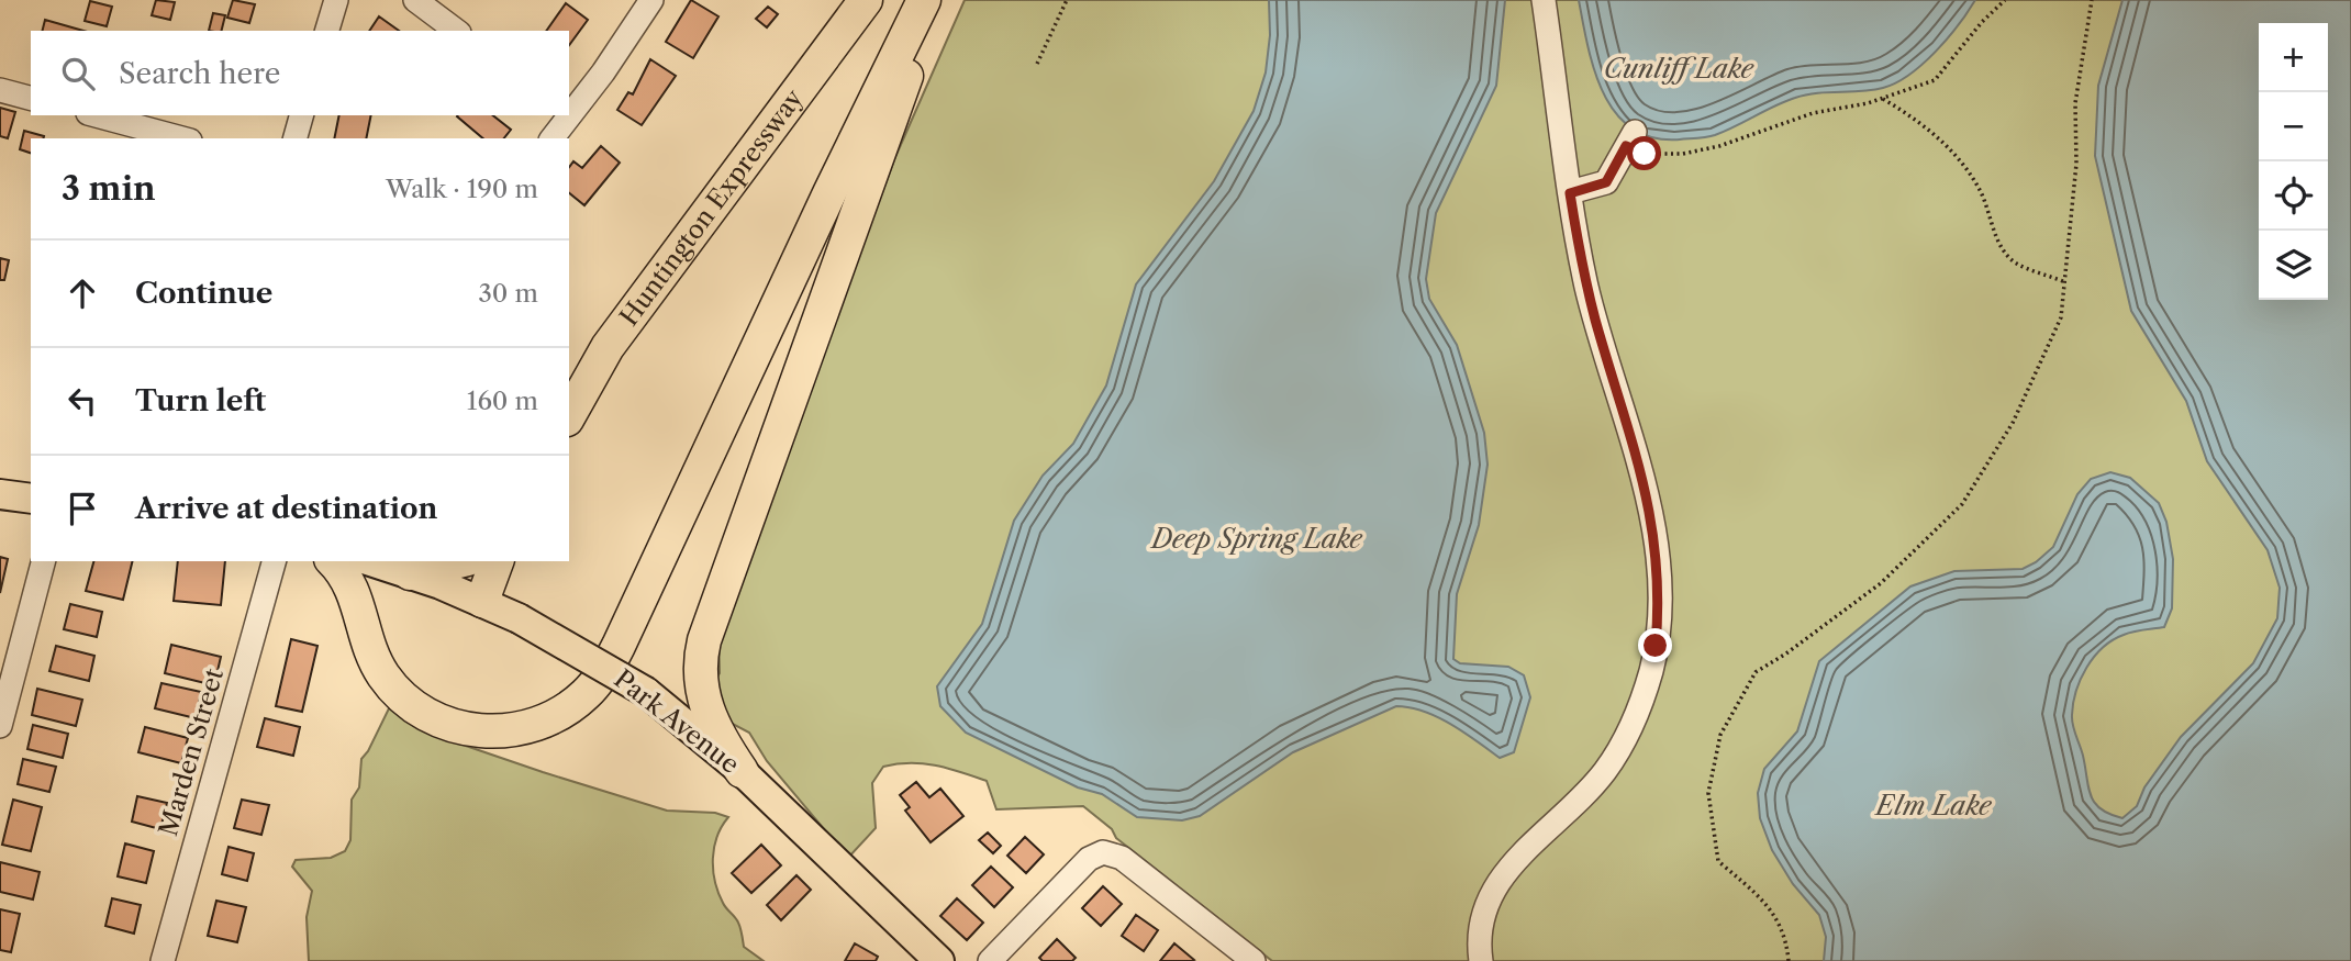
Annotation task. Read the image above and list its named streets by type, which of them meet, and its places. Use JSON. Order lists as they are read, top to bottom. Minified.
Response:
{"streets":{"highway":["Huntington Expressway"],"main road":["Park Avenue"],"street":["Marden Street"]},"water":["Cunliff Lake","Deep Spring Lake","Elm Lake"],"page":{"map_buttons":["+","−"],"search":"Search here","heading":["3 min","Walk · 190 m"],"list":[["Continue","30 m"],["Turn left","160 m"],"Arrive at destination"]}}
